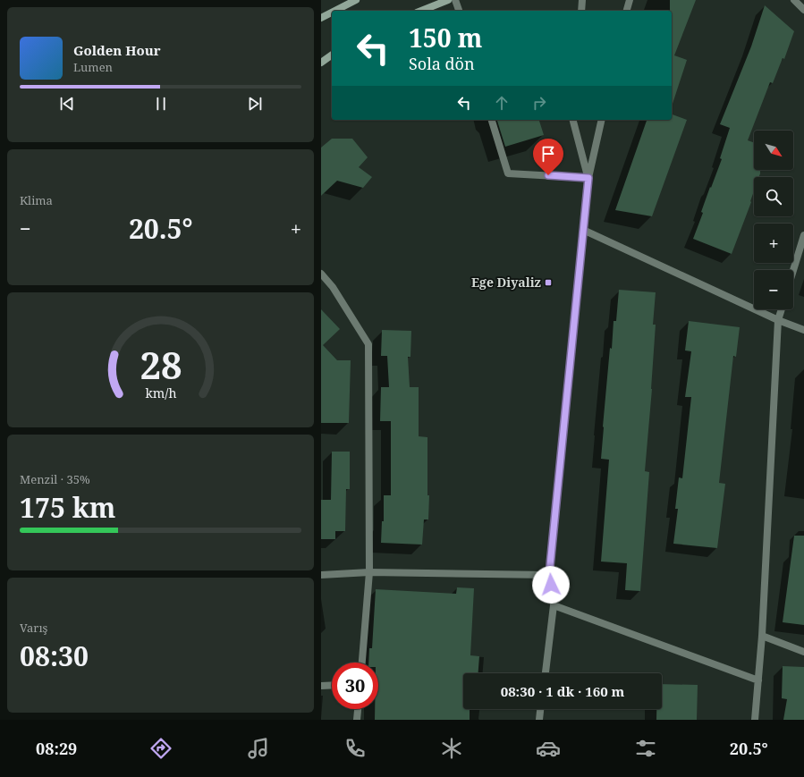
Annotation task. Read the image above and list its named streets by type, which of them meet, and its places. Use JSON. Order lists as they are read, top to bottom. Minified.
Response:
{"places":{"transit":["Ege Diyaliz"]},"north":"bottom right","page":{"turn":["150 m","Sola dön"],"song":["Golden Hour","Lumen"],"map_buttons":["+","−"],"tile":["Klima",["Menzil · 35%","175 km"],["Varış","08:30"]],"heat":["−","20.5°","+"],"limit":"30","trip":"08:30 · 1 dk · 160 m","tabs":["08:29","20.5°"],"gauge":["28","km/h"]}}
